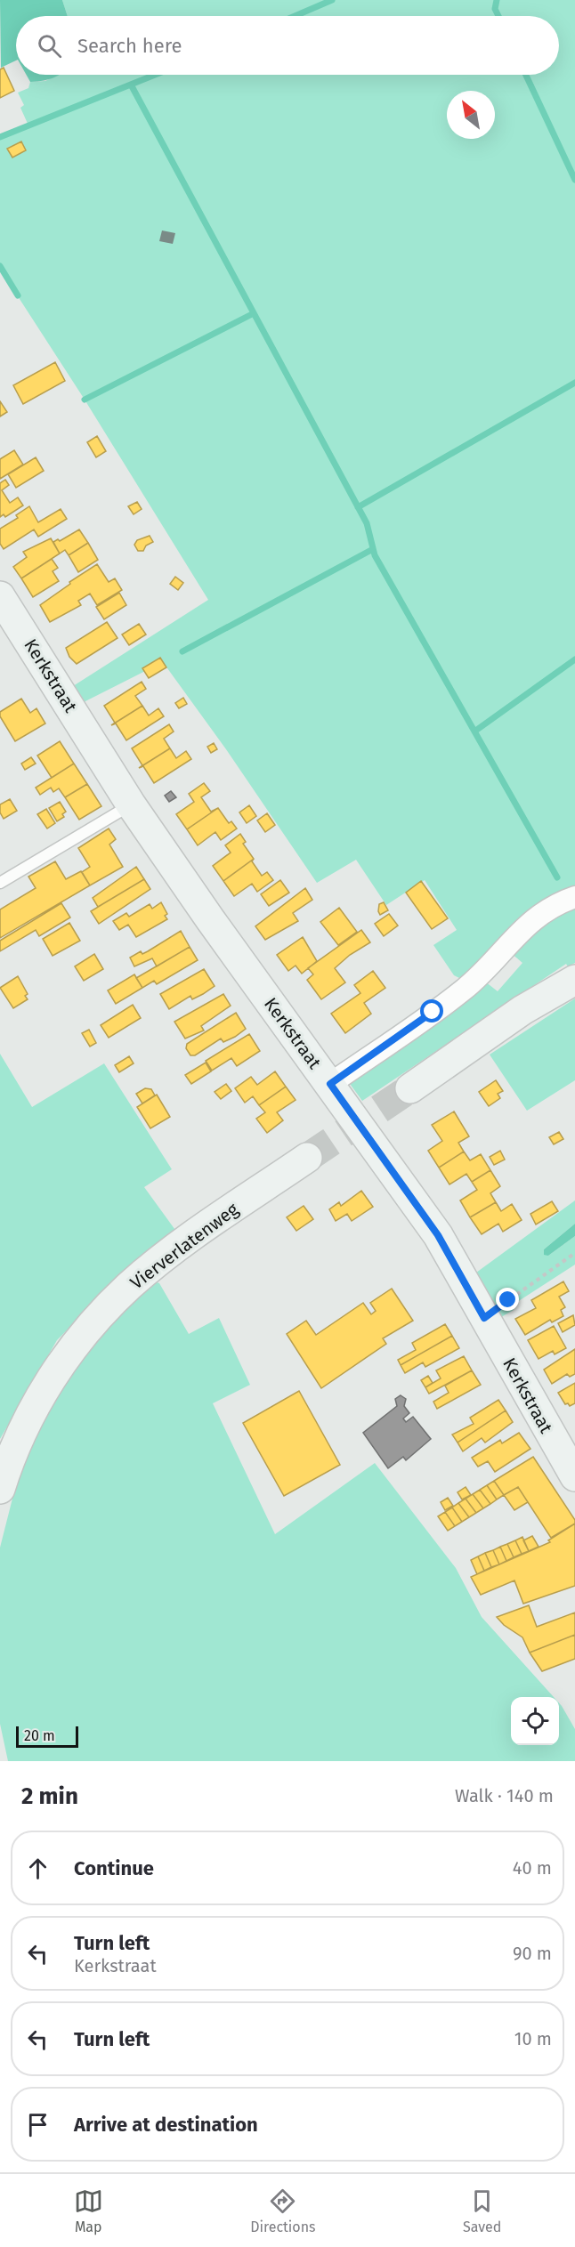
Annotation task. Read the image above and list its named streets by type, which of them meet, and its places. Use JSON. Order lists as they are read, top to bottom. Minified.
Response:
{"streets":{"street":["Kerkstraat","Vierverlatenweg"]},"scale_bar":"20 m","north":"top left","page":{"search":"Search here","scale":"20 m","heading":["2 min","Walk · 140 m"],"list":[["Continue","40 m"],["Turn left","Kerkstraat","90 m"],["Turn left","10 m"],"Arrive at destination"],"nav":["Map","Directions","Saved"]}}
